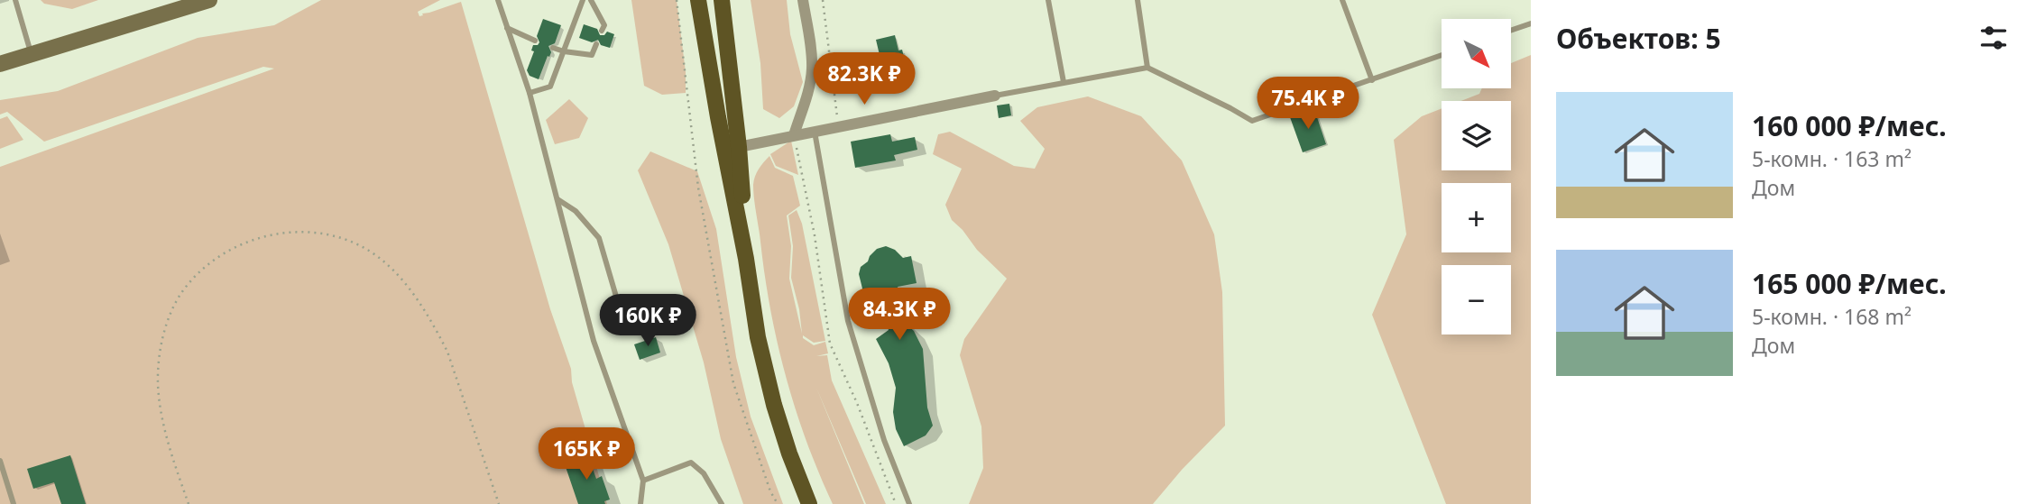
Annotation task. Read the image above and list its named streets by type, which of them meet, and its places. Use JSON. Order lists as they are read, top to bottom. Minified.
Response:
{"north":"bottom right","page":{"heading":"Объектов: 5","map_buttons":["+","−"],"price":["82.3K ₽","75.4K ₽","84.3K ₽","160K ₽","165K ₽"],"list":[{"name":"160 000 ₽/мес.","note":"5-комн. · 163 m² · Дом"},{"name":"165 000 ₽/мес.","note":"5-комн. · 168 m² · Дом"}]}}
